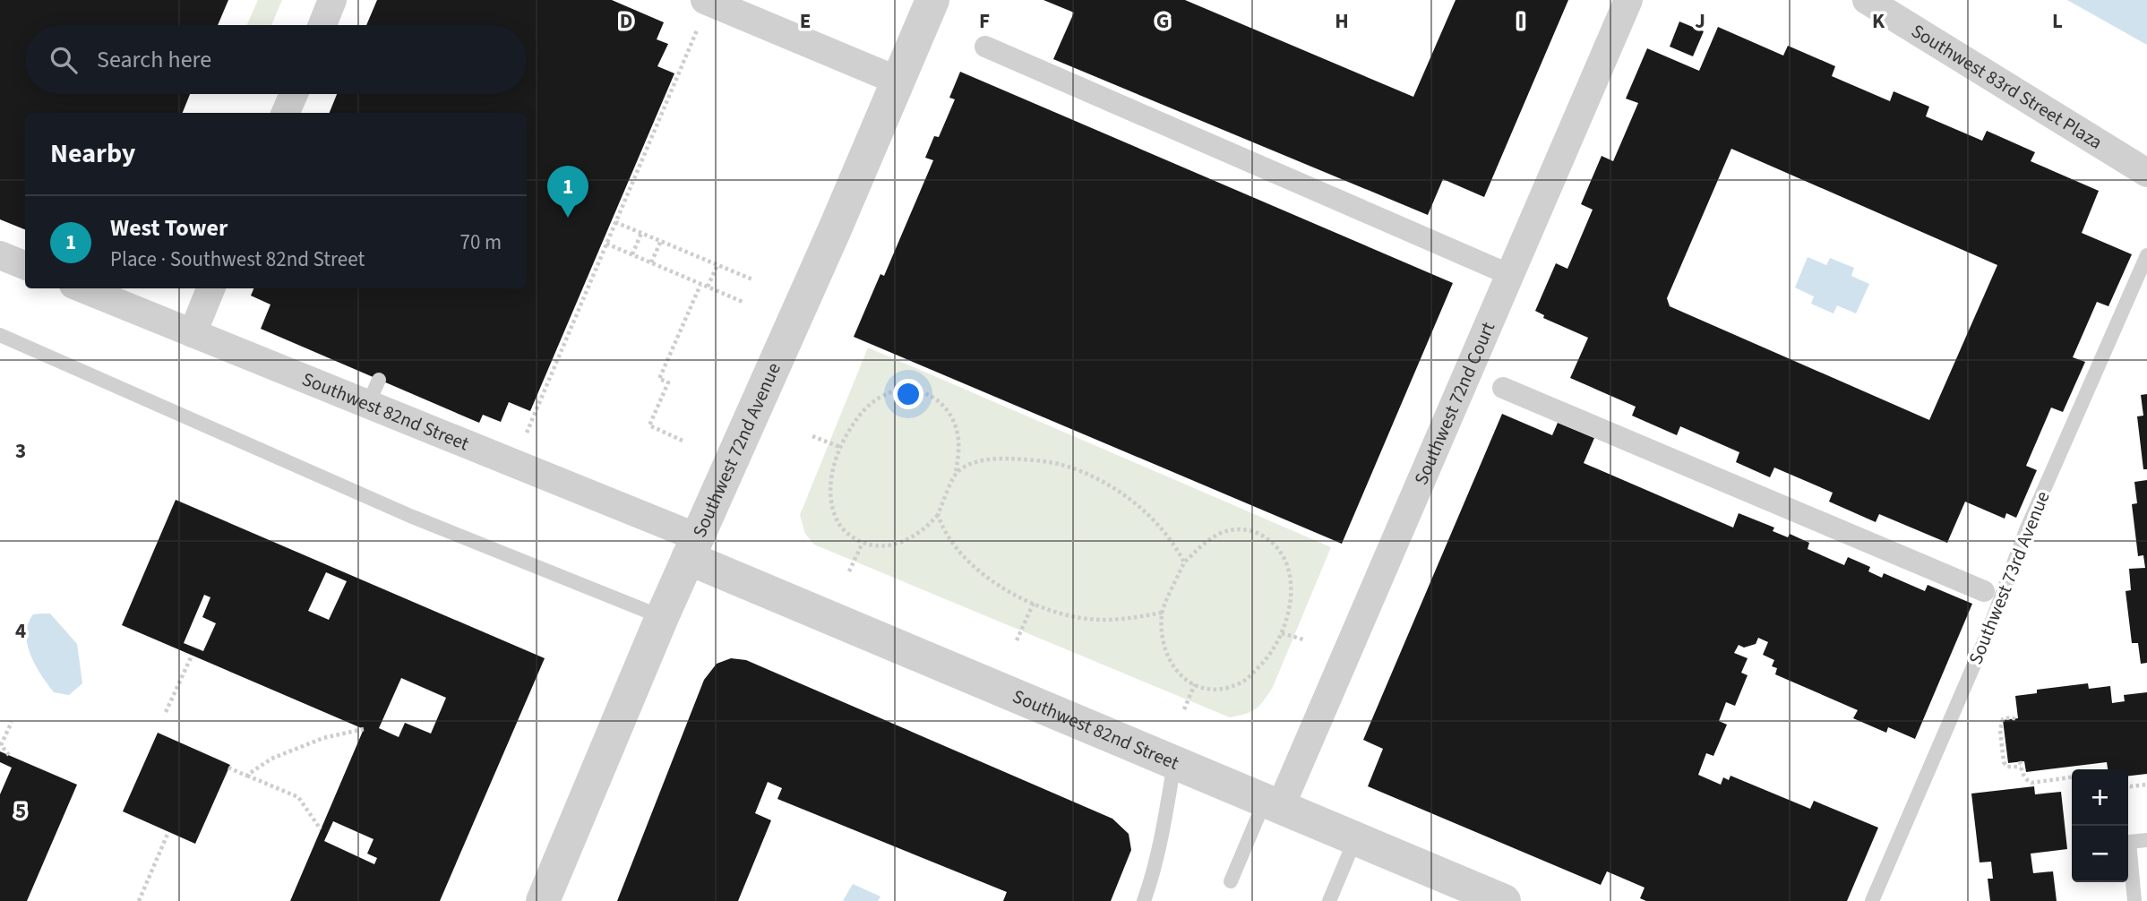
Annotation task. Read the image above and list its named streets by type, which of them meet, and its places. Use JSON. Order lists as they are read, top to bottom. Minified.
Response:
{"streets":{"street":["Southwest 83rd Street Plaza","Southwest 72nd Court","Southwest 82nd Street","Southwest 72nd Avenue"],"lane":["Southwest 73rd Avenue"]},"crossings":[["Southwest 72nd Court","Southwest 82nd Street"],["Southwest 82nd Street","Southwest 72nd Avenue"]],"page":{"search":"Search here","heading":"Nearby","pins":"1","list":[{"mark":"1","name":"West Tower","note":"Place · Southwest 82nd Street","value":"70 m"}],"map_buttons":["+","−"]},"grid":{"columns":["D","E","F","G","H","I","J","K","L"],"rows":["3","4","5"]}}
